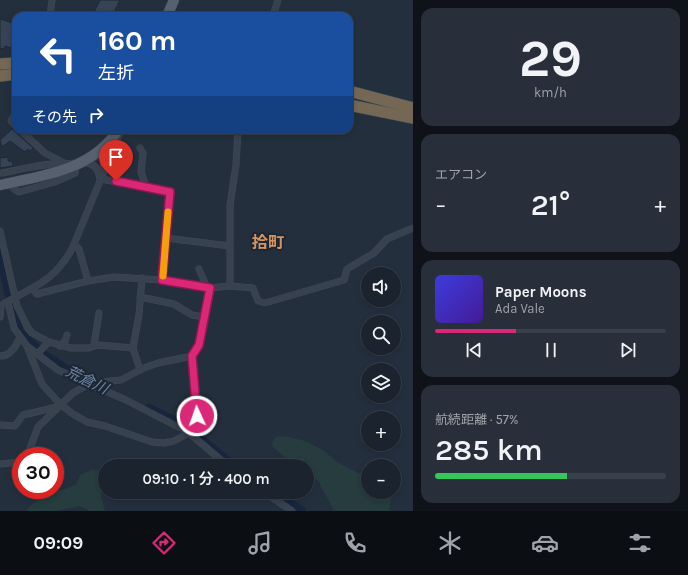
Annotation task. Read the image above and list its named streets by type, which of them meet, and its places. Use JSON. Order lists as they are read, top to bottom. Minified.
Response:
{"districts":["拾町"],"water":["荒倉川"],"page":{"tile":[["29","km/h"],"エアコン",["航続距離 · 57%","285 km"]],"turn":["160 m","左折"],"then":"その先","heat":["−","21°","+"],"map_buttons":["+","−"],"song":["Paper Moons","Ada Vale"],"limit":"30","trip":"09:10 · 1 分 · 400 m","tabs":"09:09"}}
